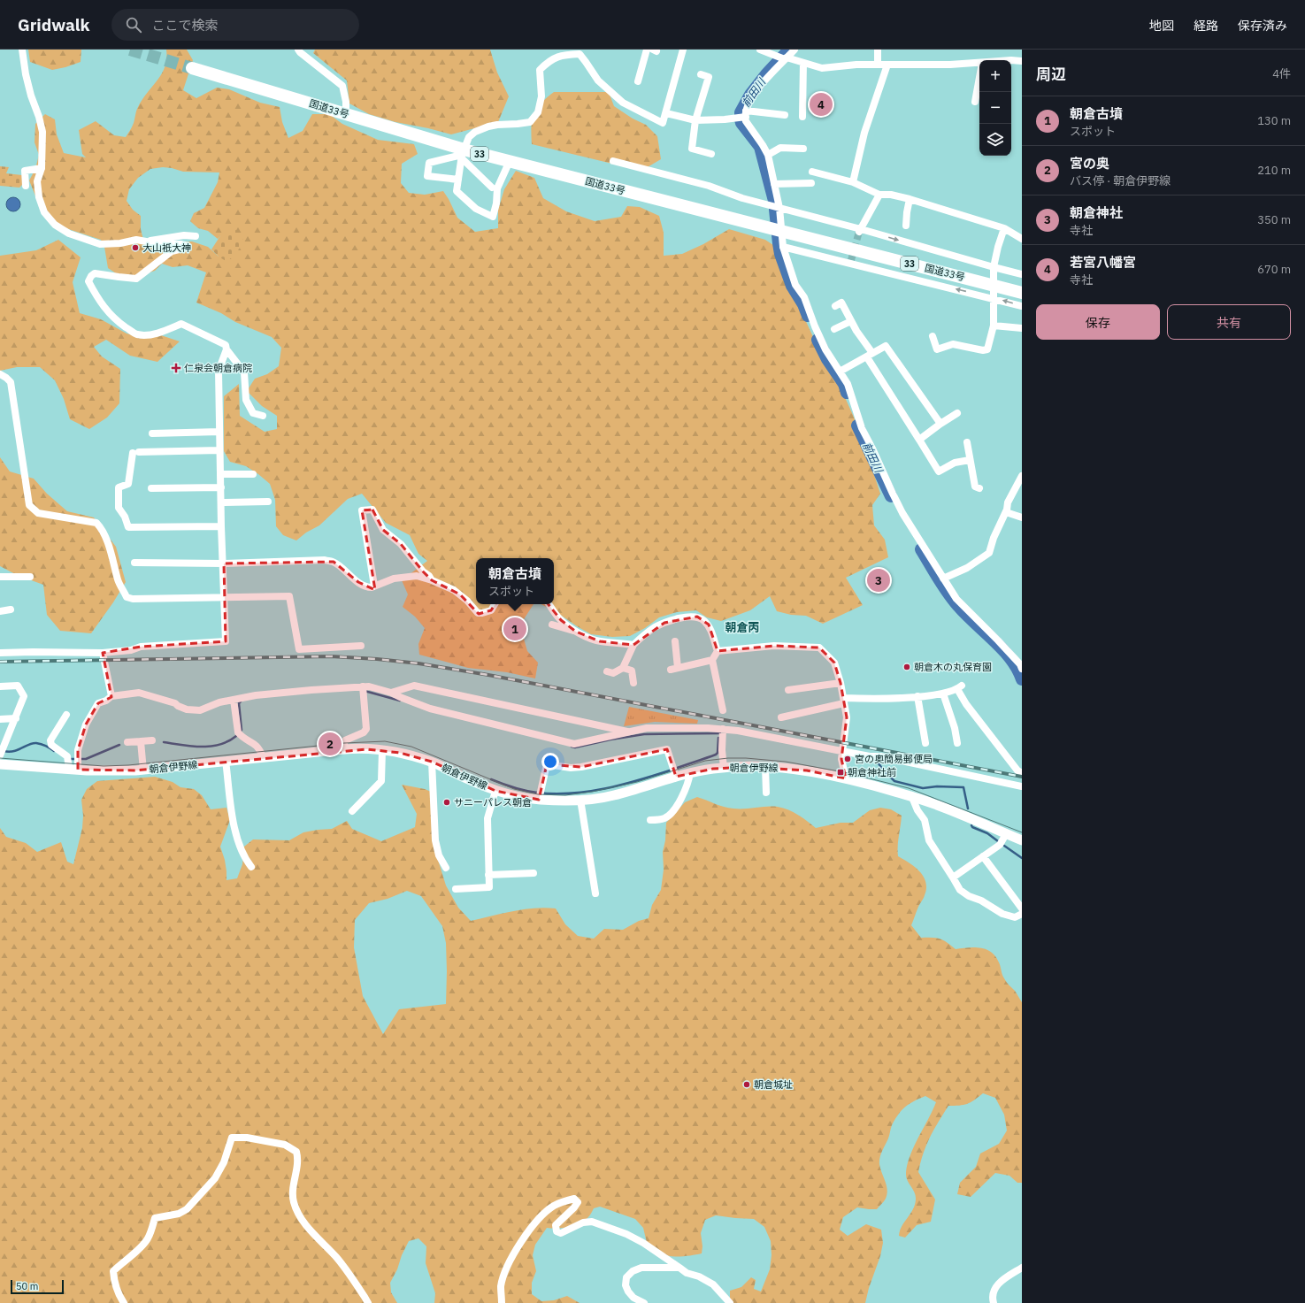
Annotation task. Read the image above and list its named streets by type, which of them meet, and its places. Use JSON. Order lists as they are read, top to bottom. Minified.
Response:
{"streets":{"highway":["国道33号","33"],"main road":["朝倉伊野線"]},"districts":["朝倉丙"],"water":["前田川"],"places":{"other":["大山衹大神","朝倉木の丸保育園","宮の奥簡易郵便局","サニーパレス朝倉","朝倉城址"],"health":["仁泉会朝倉病院"],"transit":["朝倉神社前"]},"scale_bar":"50 m","page":{"header":"Gridwalk","search":"ここで検索","nav":["地図","経路","保存済み"],"heading":["周辺","4件"],"map_buttons":["+","−"],"pins":["4","3","1","2"],"list":[{"mark":"1","name":"朝倉古墳","note":"スポット","value":"130 m"},{"mark":"2","name":"宮の奥","note":"バス停 · 朝倉伊野線","value":"210 m"},{"mark":"3","name":"朝倉神社","note":"寺社","value":"350 m"},{"mark":"4","name":"若宮八幡宮","note":"寺社","value":"670 m"}],"buttons":["保存","共有"],"popup":["朝倉古墳","スポット"],"scale":"50 m"}}
